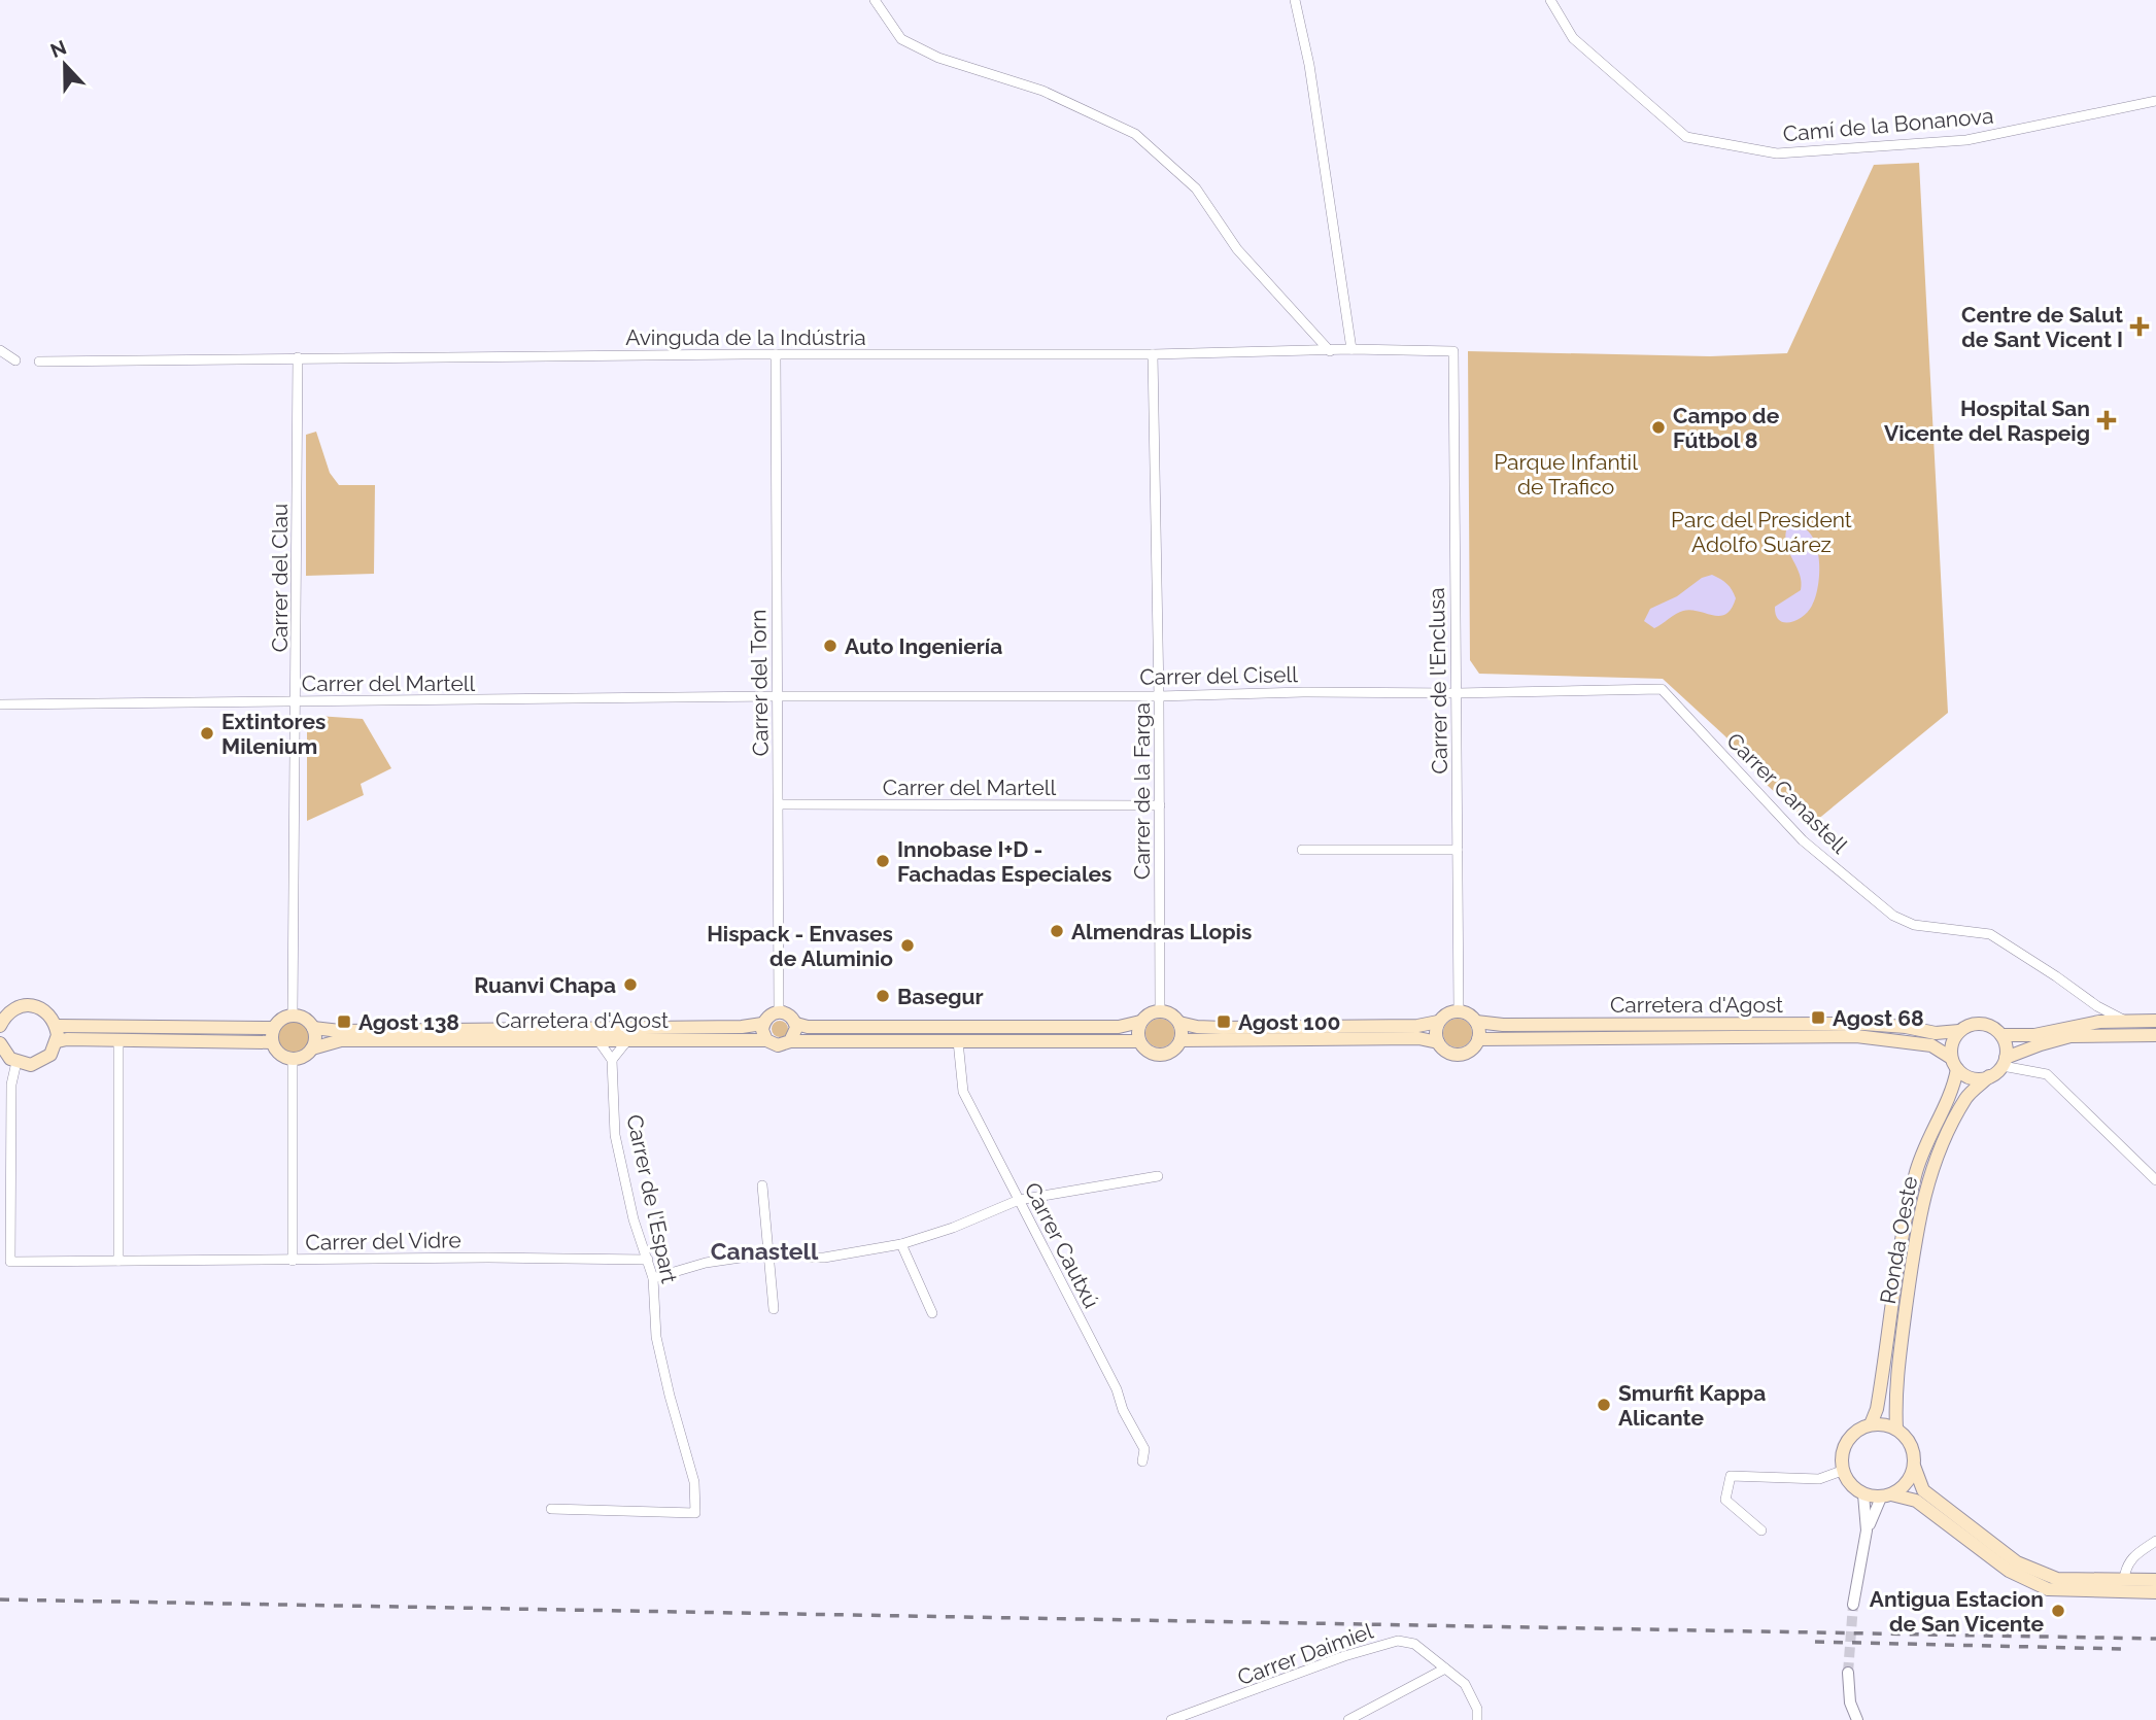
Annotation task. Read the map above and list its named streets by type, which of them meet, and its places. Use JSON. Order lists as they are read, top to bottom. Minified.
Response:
{"streets":{"main road":["Carretera d'Agost","Ronda Oeste"],"street":["Camí de la Bonanova","Avinguda de la Indústria","Carrer del Clau","Carrer del Cisell","Carrer de l'Enclusa","Carrer del Martell","Carrer del Torn","Carrer de la Farga","Carrer Canastell","Carrer de l'Espart","Carrer del Vidre","Carrer Cautxú","Carrer Daimiel"]},"crossings":[["Avinguda de la Indústria","Carrer del Clau"],["Avinguda de la Indústria","Carrer de l'Enclusa"],["Avinguda de la Indústria","Carrer del Torn"],["Avinguda de la Indústria","Carrer de la Farga"],["Carrer del Clau","Carrer del Martell"],["Carrer del Clau","Carretera d'Agost"],["Carrer del Cisell","Carrer de l'Enclusa"],["Carrer del Cisell","Carrer del Martell"],["Carrer del Cisell","Carrer del Torn"],["Carrer del Cisell","Carrer de la Farga"],["Carrer del Cisell","Carrer Canastell"],["Carrer de l'Enclusa","Carretera d'Agost"],["Carrer del Martell","Carrer del Torn"],["Carrer del Martell","Carrer de la Farga"],["Carrer del Torn","Carretera d'Agost"],["Carretera d'Agost","Ronda Oeste"],["Carrer de l'Espart","Carrer del Vidre"]],"districts":["Canastell"],"parks":["Parque Infantil de Trafico","Parc del President Adolfo Suárez"],"places":{"health":["Centre de Salut de Sant Vicent I","Hospital San Vicente del Raspeig"],"other":["Campo de Fútbol 8","Auto Ingeniería","Extintores Milenium","Innobase I+D - Fachadas Especiales","Almendras Llopis","Hispack - Envases de Aluminio","Ruanvi Chapa","Basegur","Smurfit Kappa Alicante","Antigua Estacion de San Vicente"],"transit":["Agost 68","Agost 138","Agost 100"]},"north":"top"}
